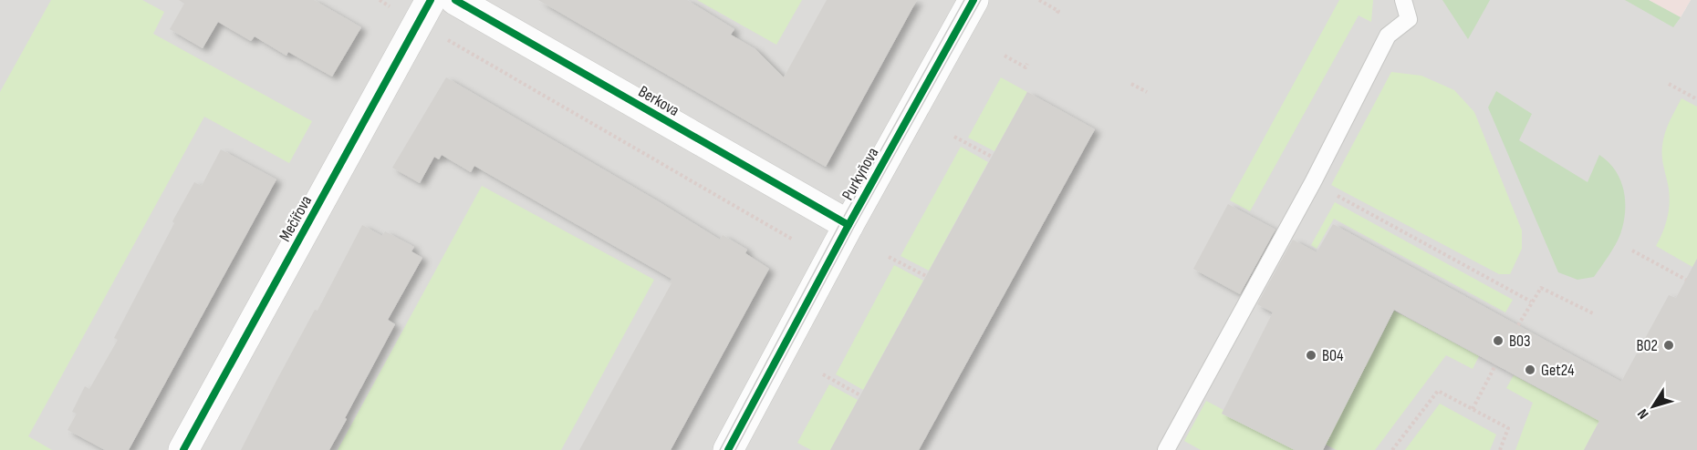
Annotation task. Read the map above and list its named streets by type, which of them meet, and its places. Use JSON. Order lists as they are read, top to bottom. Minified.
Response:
{"streets":{"street":["Berkova","Purkyňova","Mečířova"]},"crossings":[["Berkova","Purkyňova"]],"places":["B03","B02","B04","Get24"],"north":"bottom left"}
